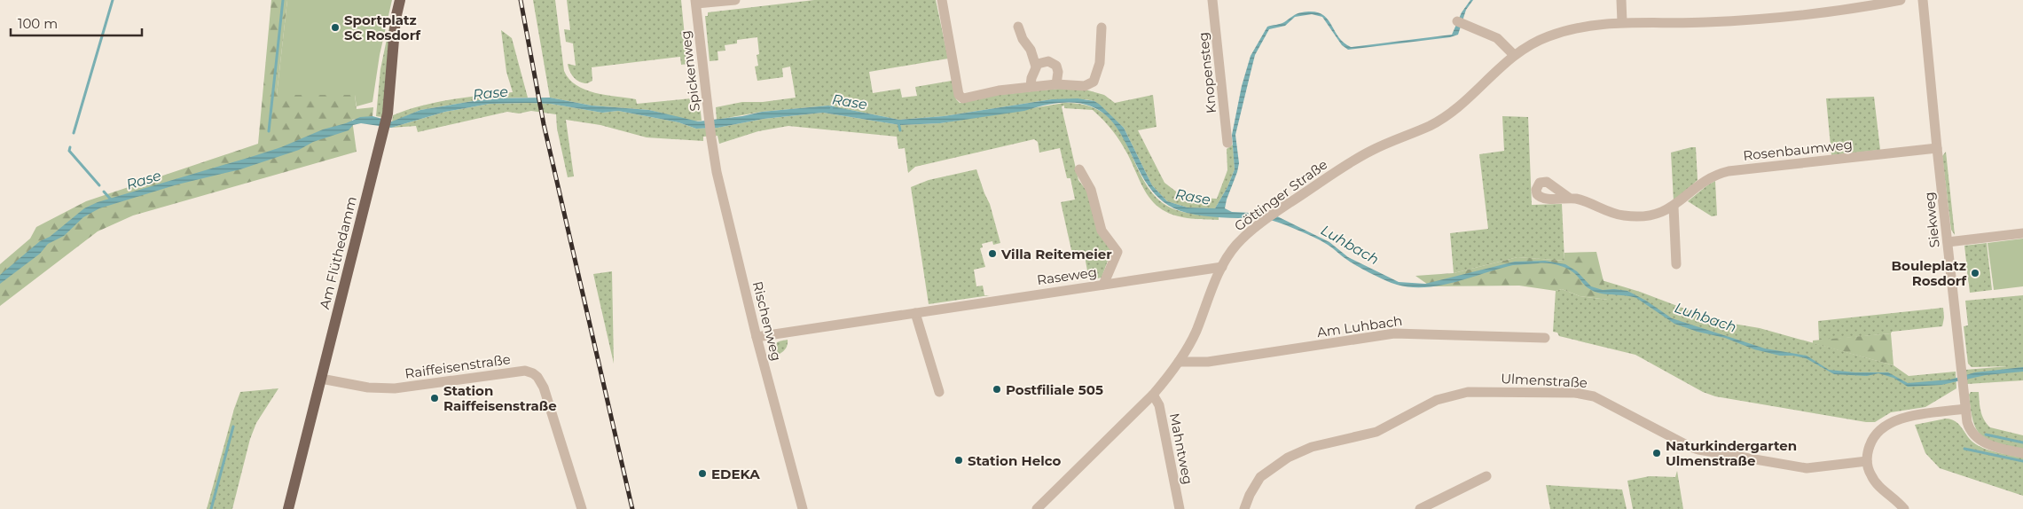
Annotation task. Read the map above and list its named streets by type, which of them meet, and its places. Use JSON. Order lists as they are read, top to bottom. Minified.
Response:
{"streets":{"main road":["Am Flüthedamm"],"street":["Spickenweg","Knopensteg","Rosenbaumweg","Göttinger Straße","Siekweg","Raseweg","Rischenweg","Am Luhbach","Raiffeisenstraße","Ulmenstraße","Mahntweg"]},"crossings":[["Spickenweg","Rischenweg"],["Rosenbaumweg","Siekweg"],["Göttinger Straße","Raseweg"],["Göttinger Straße","Am Luhbach"],["Göttinger Straße","Mahntweg"],["Am Flüthedamm","Raiffeisenstraße"],["Raseweg","Rischenweg"]],"water":["Rase","Luhbach"],"places":["Sportplatz SC Rosdorf","Villa Reitemeier","Bouleplatz Rosdorf","Postfiliale 505","Station Raiffeisenstraße","Naturkindergarten Ulmenstraße","Station Helco","EDEKA"],"scale_bar":"100 m"}
